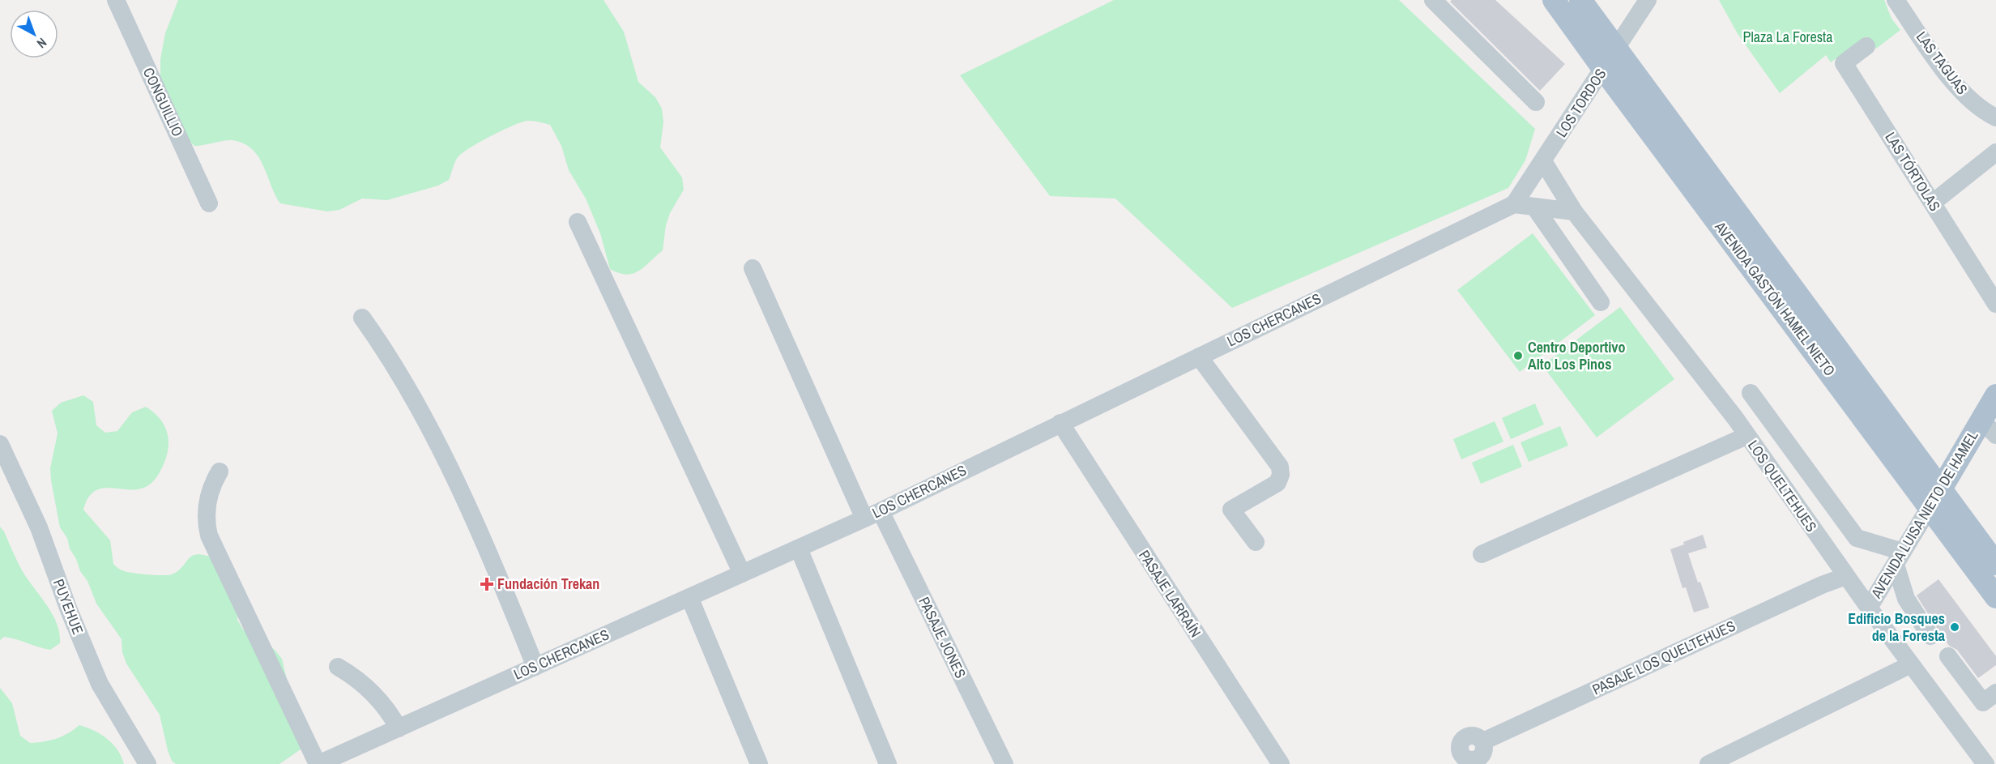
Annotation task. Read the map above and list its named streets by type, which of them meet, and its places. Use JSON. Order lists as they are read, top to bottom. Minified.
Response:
{"streets":{"main road":["AVENIDA GASTÓN HAMEL NIETO","AVENIDA LUISA NIETO DE HAMEL"],"street":["LAS TAGUAS","CONGUILLIO","LOS TORDOS","LAS TÓRTOLAS","LOS CHERCANES","LOS QUELTEHUES","PASAJE LARRAÍN","PUYEHUE","PASAJE JONES","PASAJE LOS QUELTEHUES"]},"crossings":[["LOS TORDOS","AVENIDA GASTÓN HAMEL NIETO"],["LOS TORDOS","LOS CHERCANES"],["LOS TORDOS","LOS QUELTEHUES"],["AVENIDA GASTÓN HAMEL NIETO","AVENIDA LUISA NIETO DE HAMEL"],["LOS CHERCANES","PASAJE LARRAÍN"],["LOS CHERCANES","PASAJE JONES"],["LOS QUELTEHUES","AVENIDA LUISA NIETO DE HAMEL"],["LOS QUELTEHUES","PASAJE LOS QUELTEHUES"]],"parks":["Plaza La Foresta"],"places":{"other":["Centro Deportivo Alto Los Pinos","Edificio Bosques de la Foresta"],"health":["Fundación Trekan"]},"north":"bottom right"}
